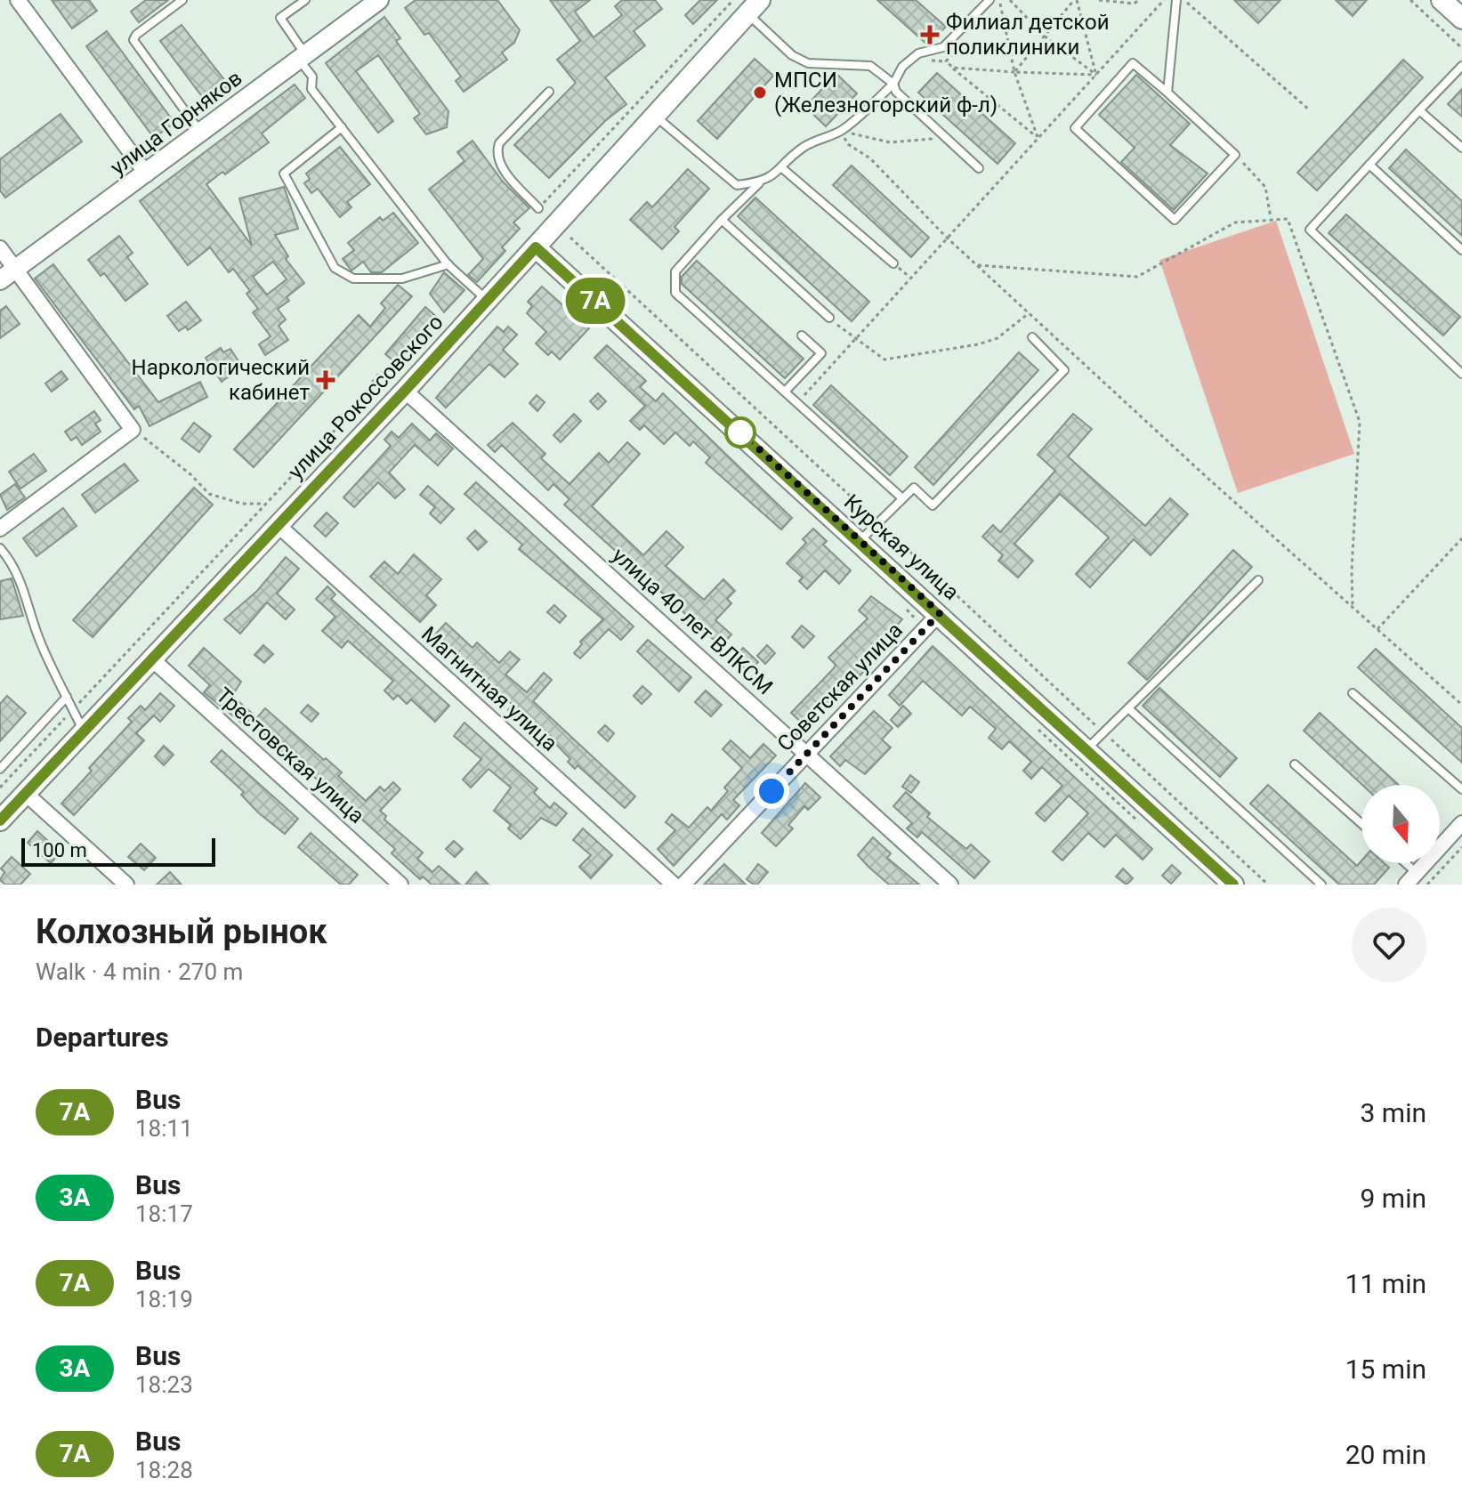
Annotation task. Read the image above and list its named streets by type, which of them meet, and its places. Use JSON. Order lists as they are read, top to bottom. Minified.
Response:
{"streets":{"main road":["улица Рокоссовского","Курская улица"],"street":["улица Горняков","улица 40 лет ВЛКСМ","Советская улица","Магнитная улица","Трестовская улица"]},"crossings":[["улица Рокоссовского","Курская улица"],["улица Рокоссовского","улица 40 лет ВЛКСМ"],["улица Рокоссовского","Магнитная улица"],["улица Рокоссовского","Трестовская улица"],["Курская улица","Советская улица"],["улица 40 лет ВЛКСМ","Советская улица"]],"places":{"health":["Филиал детской поликлиники","Наркологический кабинет"],"other":["МПСИ (Железногорский ф-л)"]},"lines":["bus line 7А"],"scale_bar":"100 m","north":"bottom","page":{"on_map":"7А","scale":"100 m","heading":[["Колхозный рынок","Walk · 4 min · 270 m"],"Departures"],"list":[{"mark":"7А","name":"Bus","note":"18:11","value":"3 min"},{"mark":"3А","name":"Bus","note":"18:17","value":"9 min"},{"mark":"7А","name":"Bus","note":"18:19","value":"11 min"},{"mark":"3А","name":"Bus","note":"18:23","value":"15 min"},{"mark":"7А","name":"Bus","note":"18:28","value":"20 min"}]}}
